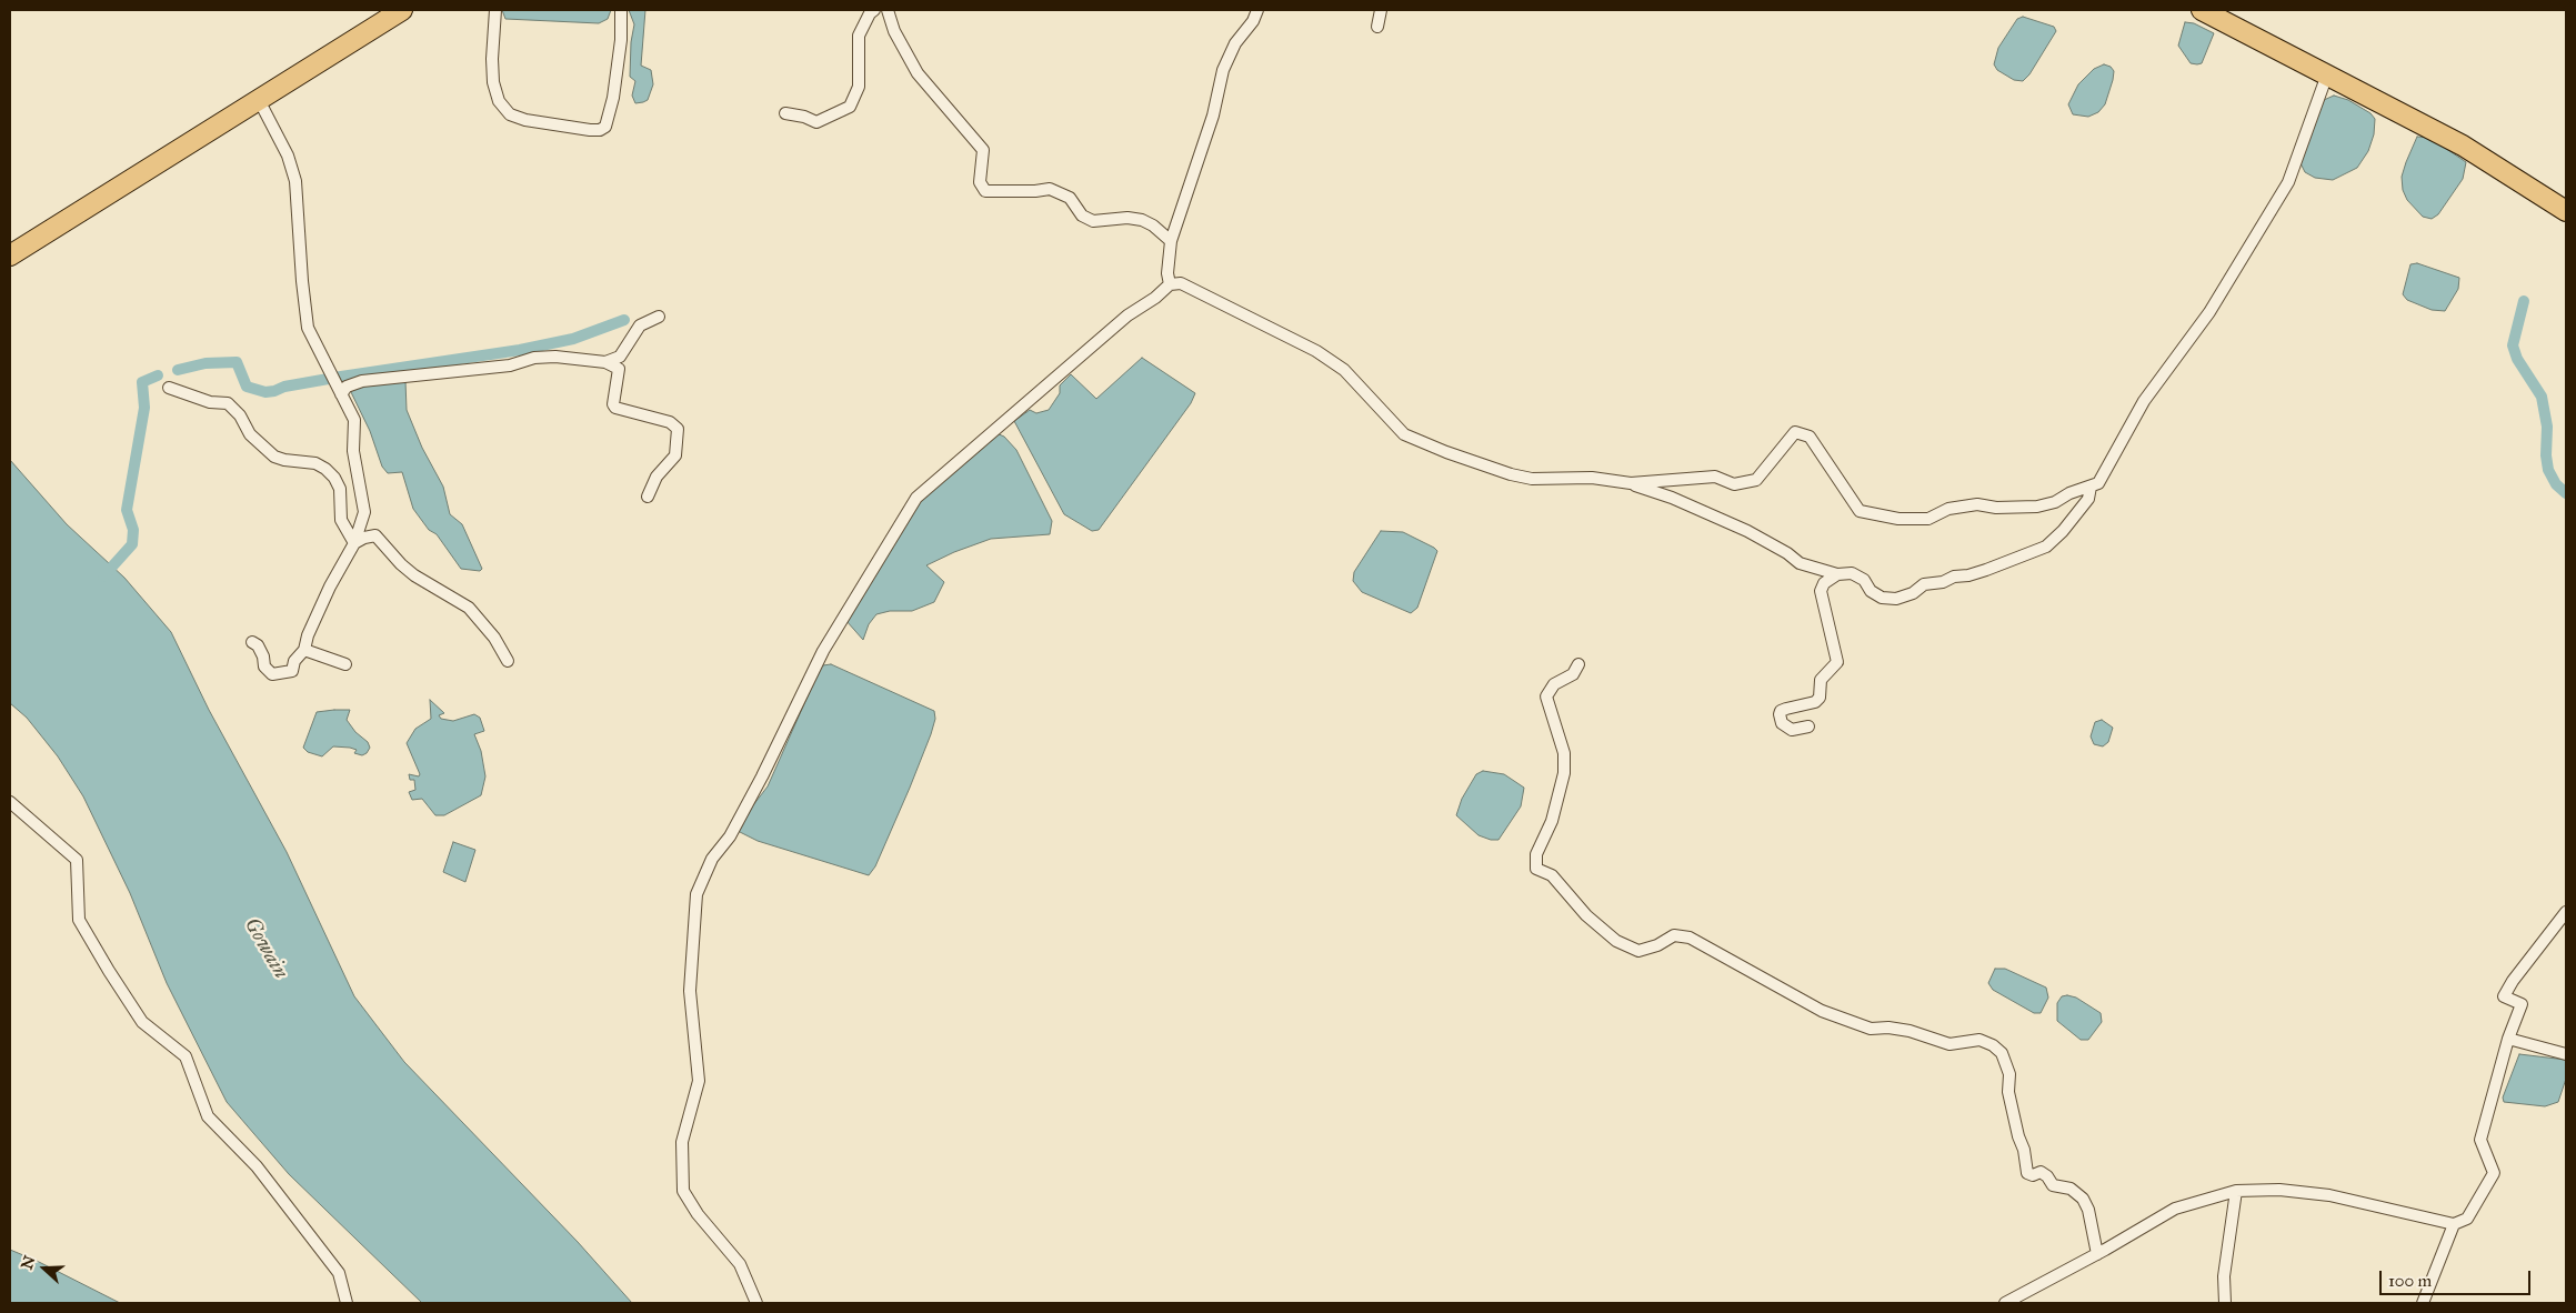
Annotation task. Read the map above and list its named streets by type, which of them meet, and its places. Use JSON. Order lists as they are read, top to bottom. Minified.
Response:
{"water":["Gowain"],"scale_bar":"100 m","north":"left"}
